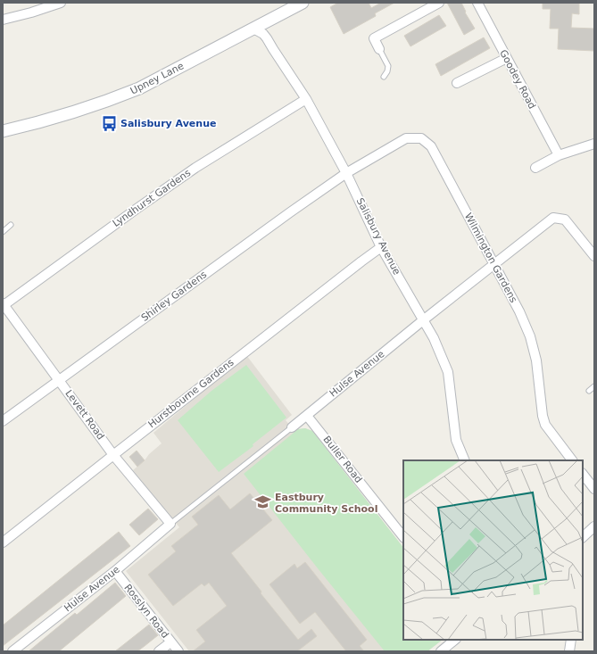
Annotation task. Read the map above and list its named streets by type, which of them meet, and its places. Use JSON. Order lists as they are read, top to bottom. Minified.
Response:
{"streets":{"street":["Upney Lane","Goodey Road","Lyndhurst Gardens","Salisbury Avenue","Wilmington Gardens","Shirley Gardens","Hulse Avenue","Hurstbourne Gardens","Levett Road","Buller Road","Rosslyn Road"]},"crossings":[["Upney Lane","Salisbury Avenue"],["Lyndhurst Gardens","Salisbury Avenue"],["Lyndhurst Gardens","Levett Road"],["Salisbury Avenue","Wilmington Gardens"],["Salisbury Avenue","Shirley Gardens"],["Salisbury Avenue","Hulse Avenue"],["Salisbury Avenue","Hurstbourne Gardens"],["Wilmington Gardens","Shirley Gardens"],["Wilmington Gardens","Hulse Avenue"],["Shirley Gardens","Levett Road"],["Hulse Avenue","Levett Road"],["Hulse Avenue","Buller Road"],["Hulse Avenue","Rosslyn Road"],["Hurstbourne Gardens","Levett Road"]],"places":{"bus stop":["Salisbury Avenue"],"school or university":["Eastbury Community School"]}}
